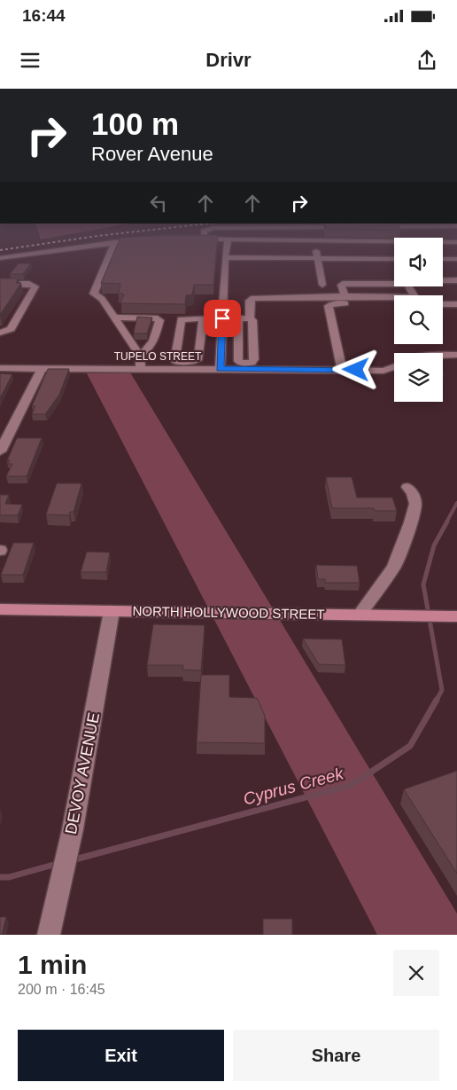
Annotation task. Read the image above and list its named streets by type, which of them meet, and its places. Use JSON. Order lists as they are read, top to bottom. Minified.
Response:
{"streets":{"main road":["NORTH HOLLYWOOD STREET"],"street":["TUPELO STREET","DEVOY AVENUE"]},"crossings":[["NORTH HOLLYWOOD STREET","DEVOY AVENUE"]],"water":["Cyprus Creek"],"page":{"status":"16:44","header":"Drivr","turn":["100 m","Rover Avenue"],"heading":["1 min","200 m · 16:45"],"buttons":["Exit","Share"]}}
